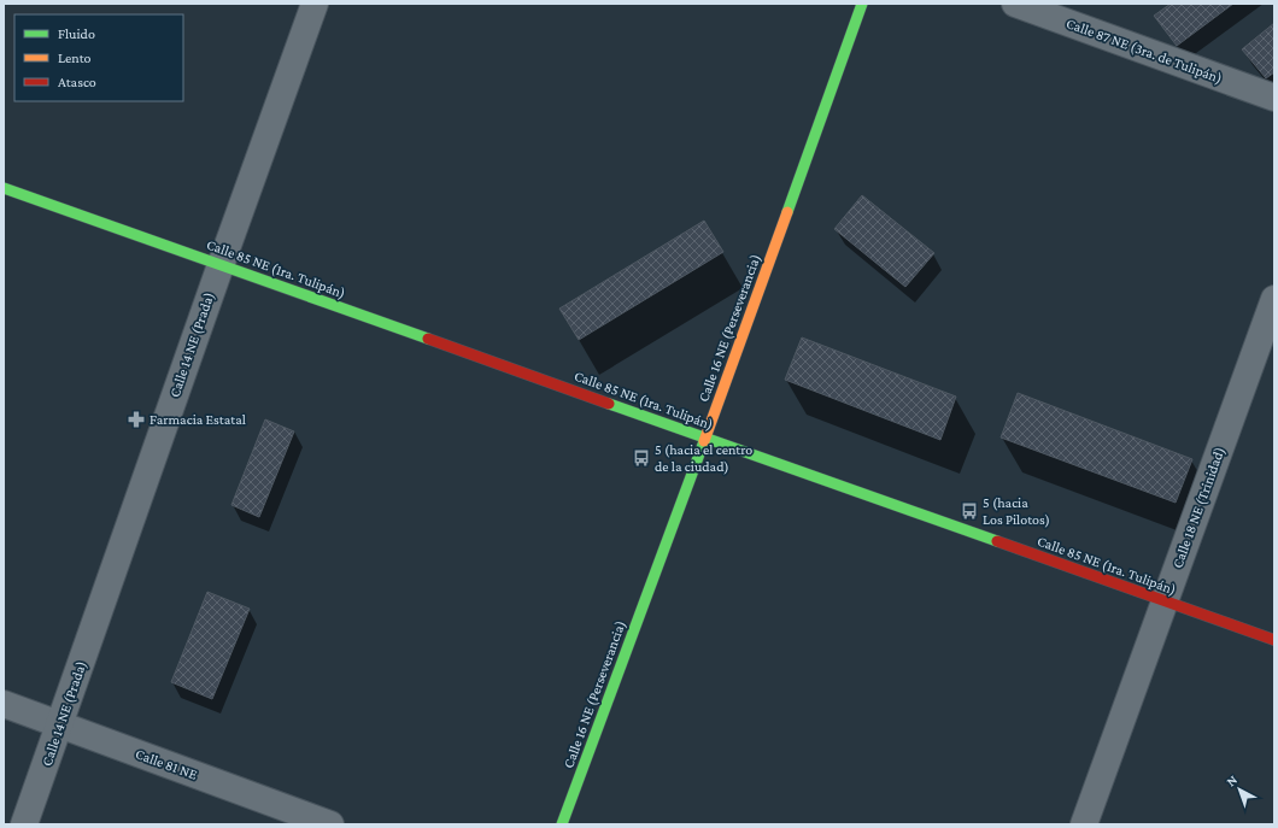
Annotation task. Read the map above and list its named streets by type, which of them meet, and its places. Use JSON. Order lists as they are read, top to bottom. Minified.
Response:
{"streets":{"street":["Calle 87 NE (3ra. de Tulipán)","Calle 85 NE (1ra. Tulipán)","Calle 16 NE (Perseverancia)","Calle 14 NE (Prada)","Calle 18 NE (Trinidad)","Calle 81 NE"]},"crossings":[["Calle 85 NE (1ra. Tulipán)","Calle 16 NE (Perseverancia)"],["Calle 85 NE (1ra. Tulipán)","Calle 14 NE (Prada)"],["Calle 85 NE (1ra. Tulipán)","Calle 18 NE (Trinidad)"],["Calle 14 NE (Prada)","Calle 81 NE"]],"places":{"pharmacy":["Farmacia Estatal"],"bus stop":["5 (hacia el centro de la ciudad)","5 (hacia Los Pilotos)"]},"legend":["Fluido","Lento","Atasco"],"north":"top left"}
